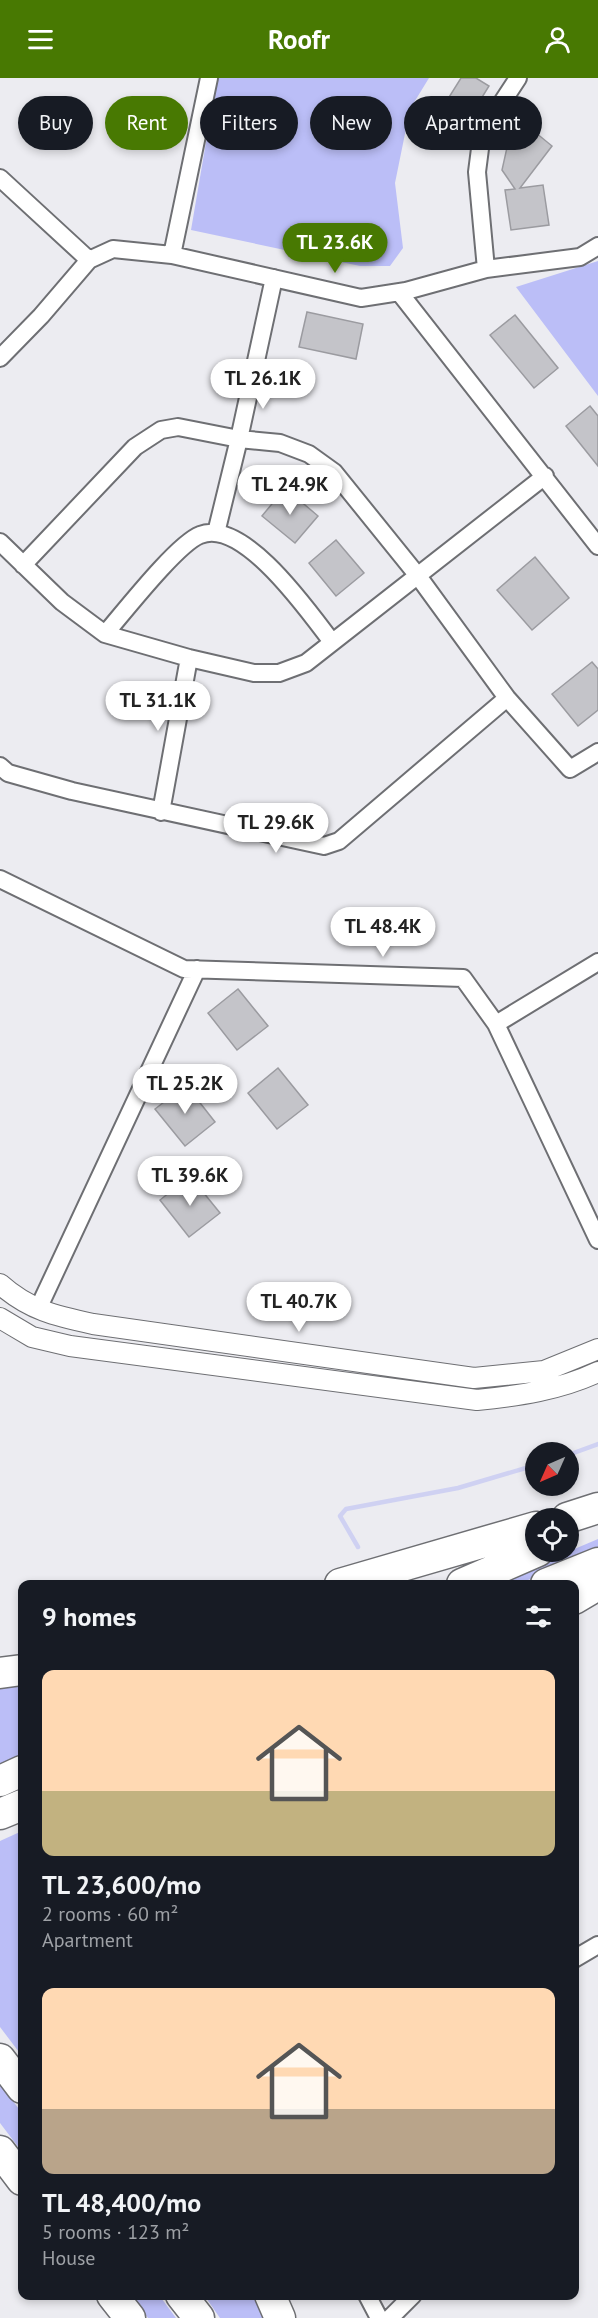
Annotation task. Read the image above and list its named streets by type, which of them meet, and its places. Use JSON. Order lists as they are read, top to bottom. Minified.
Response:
{"north":"bottom left","page":{"header":"Roofr","chip":["Buy","Rent","Filters","New","Apartment"],"price":["TL 23.6K","TL 26.1K","TL 24.9K","TL 31.1K","TL 29.6K","TL 48.4K","TL 25.2K","TL 39.6K","TL 40.7K"],"heading":"9 homes","list":[{"name":"TL 23,600/mo","note":"2 rooms · 60 m² · Apartment"},{"name":"TL 48,400/mo","note":"5 rooms · 123 m² · House"}]}}
